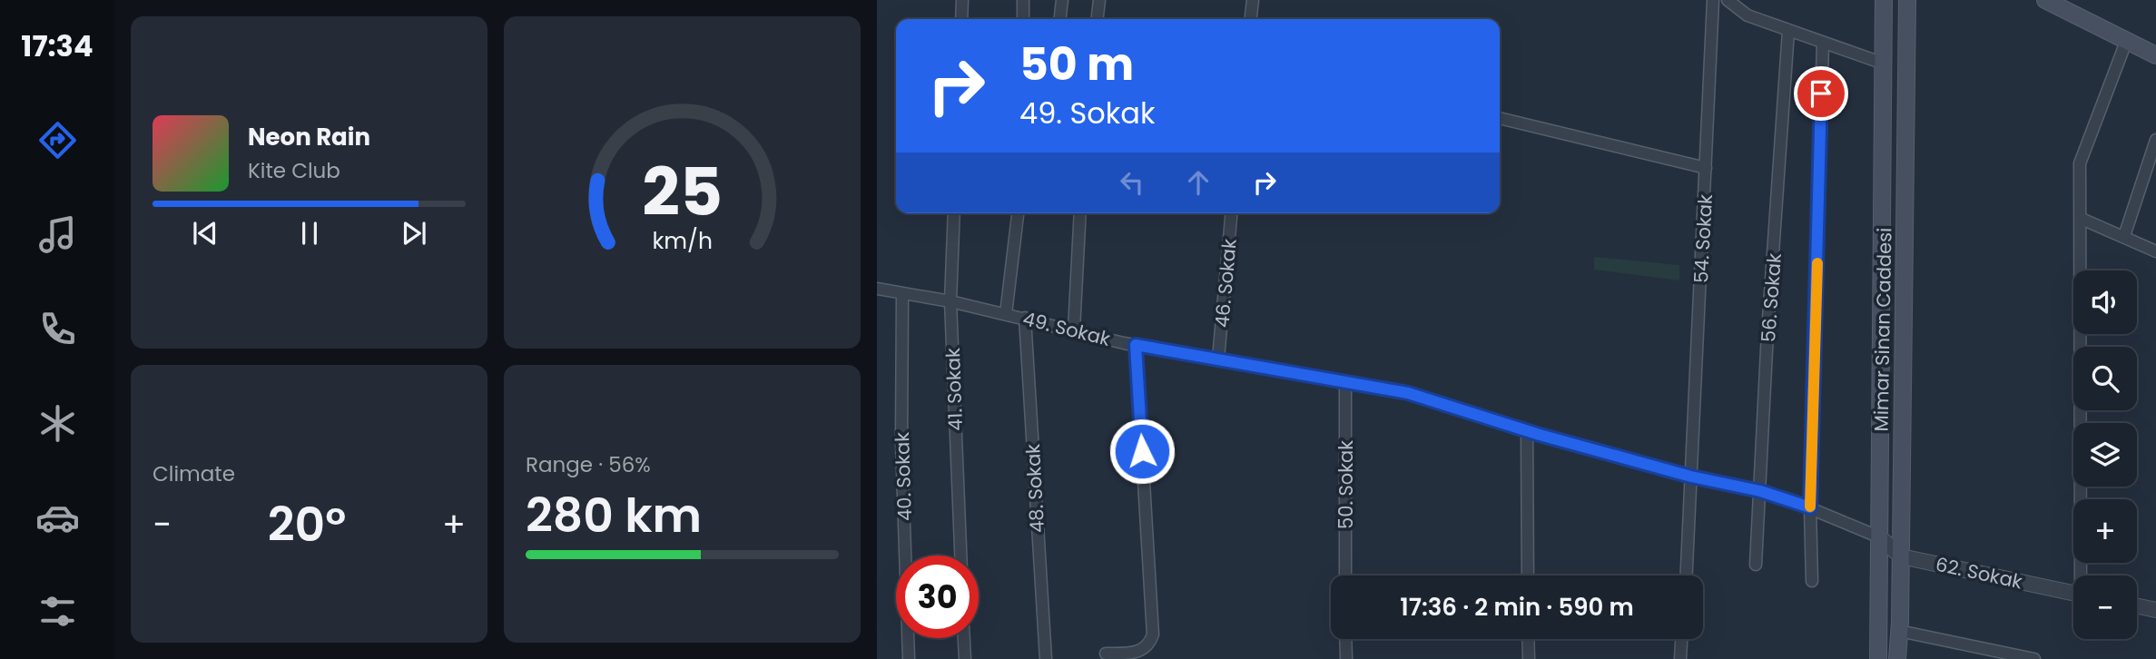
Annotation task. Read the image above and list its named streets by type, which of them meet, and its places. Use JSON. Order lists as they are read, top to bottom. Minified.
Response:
{"streets":{"main road":["Mimar Sinan Caddesi"],"street":["54. Sokak","46. Sokak","56. Sokak","49. Sokak","41. Sokak","40. Sokak","50. Sokak","48. Sokak","62. Sokak"]},"crossings":[["54. Sokak","49. Sokak"],["46. Sokak","49. Sokak"],["56. Sokak","49. Sokak"],["49. Sokak","Mimar Sinan Caddesi"],["49. Sokak","41. Sokak"],["49. Sokak","40. Sokak"],["49. Sokak","50. Sokak"],["49. Sokak","48. Sokak"],["Mimar Sinan Caddesi","62. Sokak"]],"page":{"tabs":"17:34","turn":["50 m","49. Sokak"],"song":["Neon Rain","Kite Club"],"map_buttons":["+","−"],"tile":["Climate",["Range · 56%","280 km"]],"heat":["−","20°","+"],"limit":"30","trip":"17:36 · 2 min · 590 m","gauge":["25","km/h"]}}
